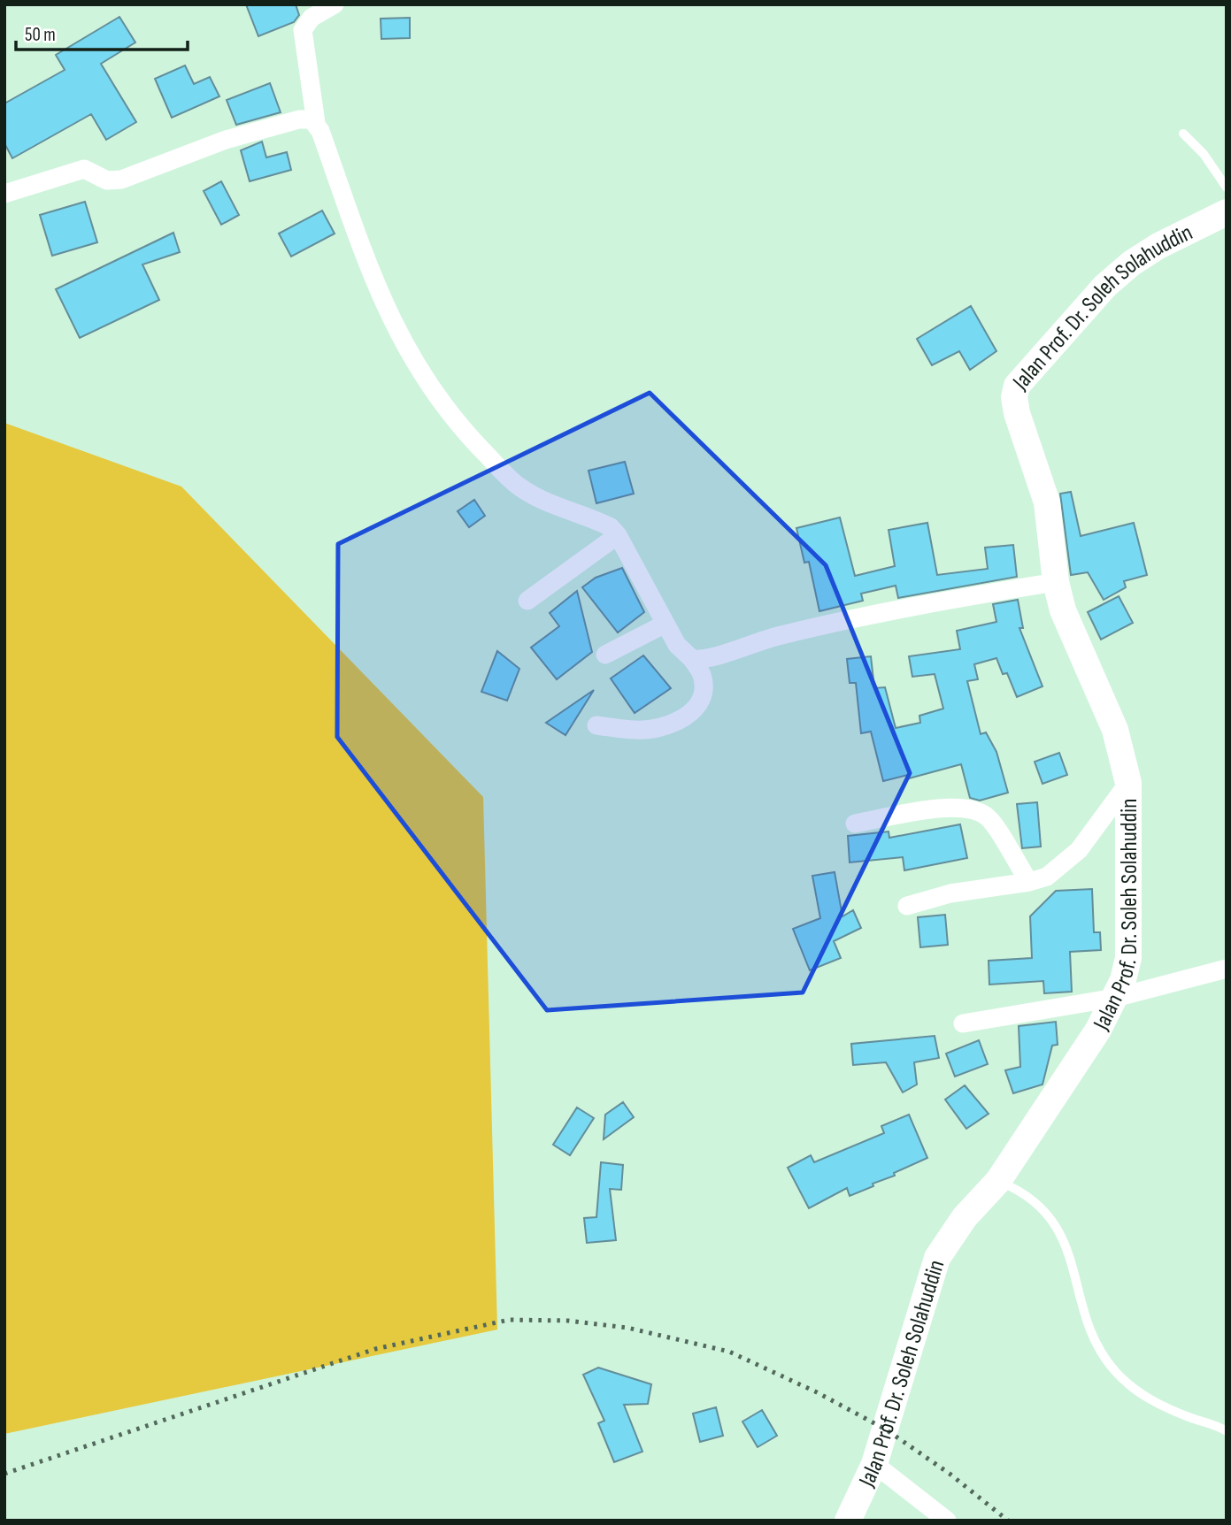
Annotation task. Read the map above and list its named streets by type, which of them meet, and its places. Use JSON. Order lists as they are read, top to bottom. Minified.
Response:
{"streets":{"street":["Jalan Prof. Dr. Soleh Solahuddin"]},"scale_bar":"50 m"}
